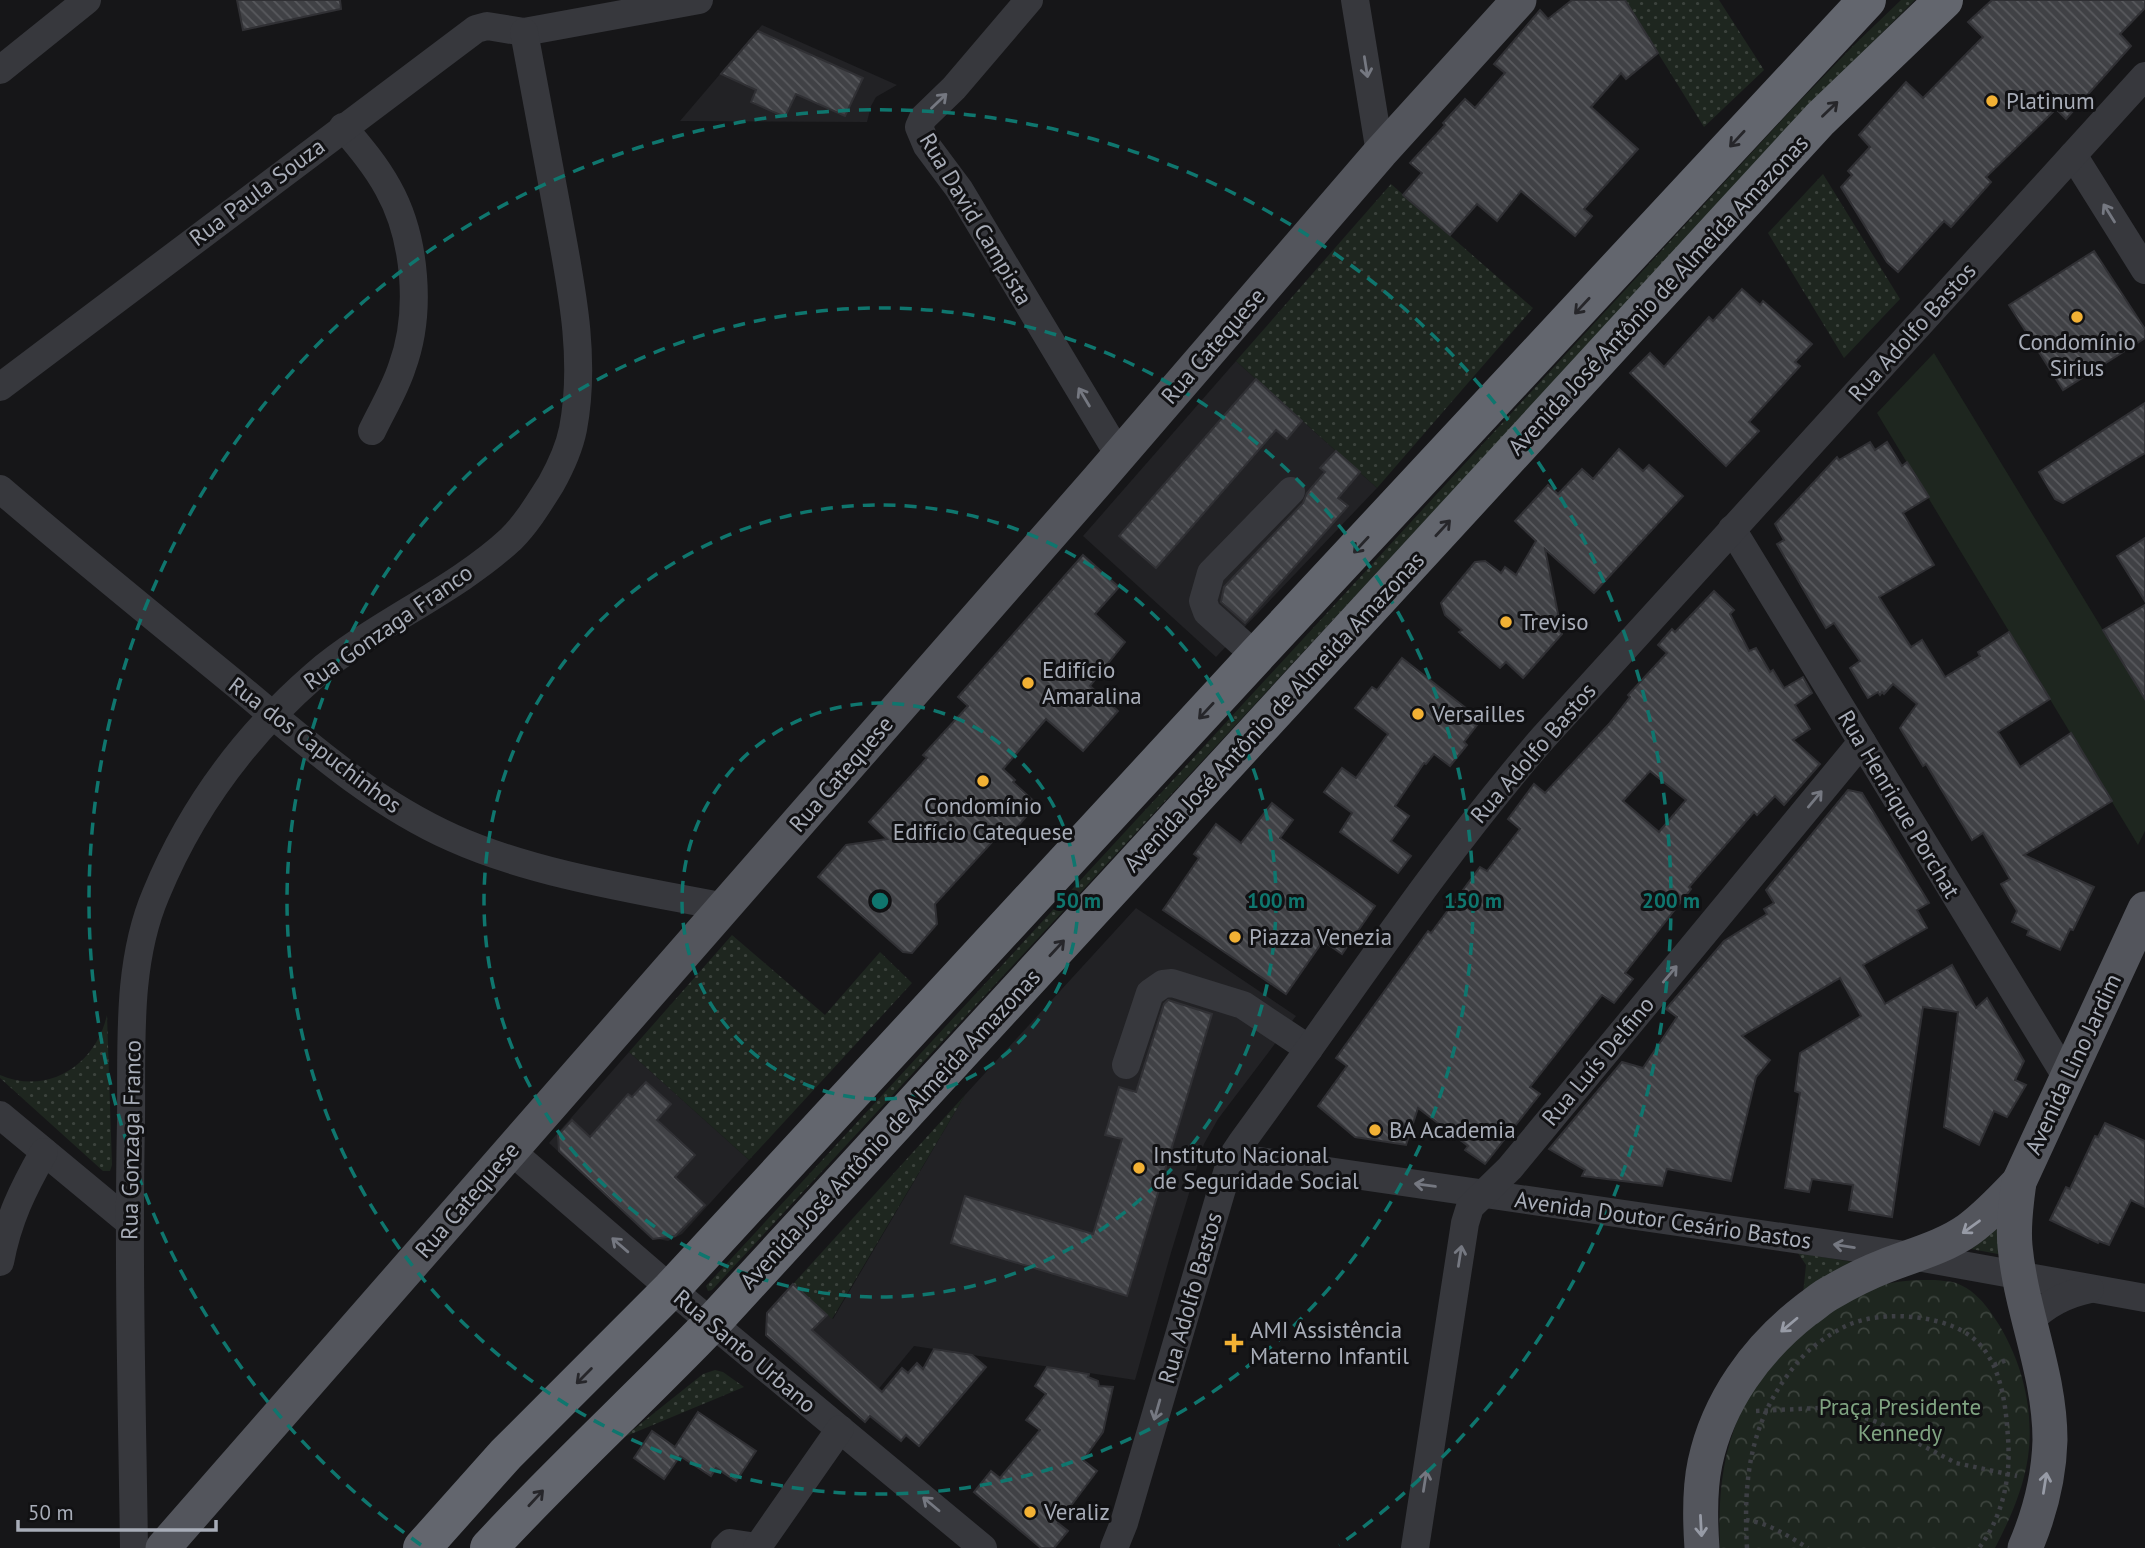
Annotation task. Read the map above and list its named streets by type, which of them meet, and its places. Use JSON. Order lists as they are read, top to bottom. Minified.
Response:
{"streets":{"highway":["Avenida José Antônio de Almeida Amazonas"],"main road":["Rua Catequese","Avenida Lino Jardim"],"street":["Rua Paula Souza","Rua David Campista","Rua Adolfo Bastos","Rua Gonzaga Franco","Rua dos Capuchinhos","Rua Henrique Porchat","Rua Luís Delfino","Avenida Doutor Cesário Bastos","Rua Santo Urbano"]},"crossings":[["Rua Paula Souza","Rua Gonzaga Franco"],["Rua David Campista","Rua Catequese"],["Avenida José Antônio de Almeida Amazonas","Rua Santo Urbano"],["Rua Adolfo Bastos","Rua Henrique Porchat"],["Rua Adolfo Bastos","Avenida Doutor Cesário Bastos"],["Rua Catequese","Rua dos Capuchinhos"],["Rua Catequese","Rua Santo Urbano"],["Rua Gonzaga Franco","Rua dos Capuchinhos"],["Rua Henrique Porchat","Rua Luís Delfino"],["Rua Henrique Porchat","Avenida Lino Jardim"],["Rua Luís Delfino","Avenida Doutor Cesário Bastos"],["Avenida Lino Jardim","Avenida Doutor Cesário Bastos"]],"one_way":["Rua David Campista","Rua Luís Delfino","Avenida Doutor Cesário Bastos","Rua Santo Urbano"],"parks":["Praça Presidente Kennedy"],"places":{"other":["Platinum","Condomínio Sirius","Treviso","Edifício Amaralina","Versailles","Condomínio Edifício Catequese","Piazza Venezia","BA Academia","Instituto Nacional de Seguridade Social","Veraliz"],"health":["AMI Assistência Materno Infantil"]},"scale_bar":"50 m","rings":["50 m","100 m","150 m","200 m"]}
